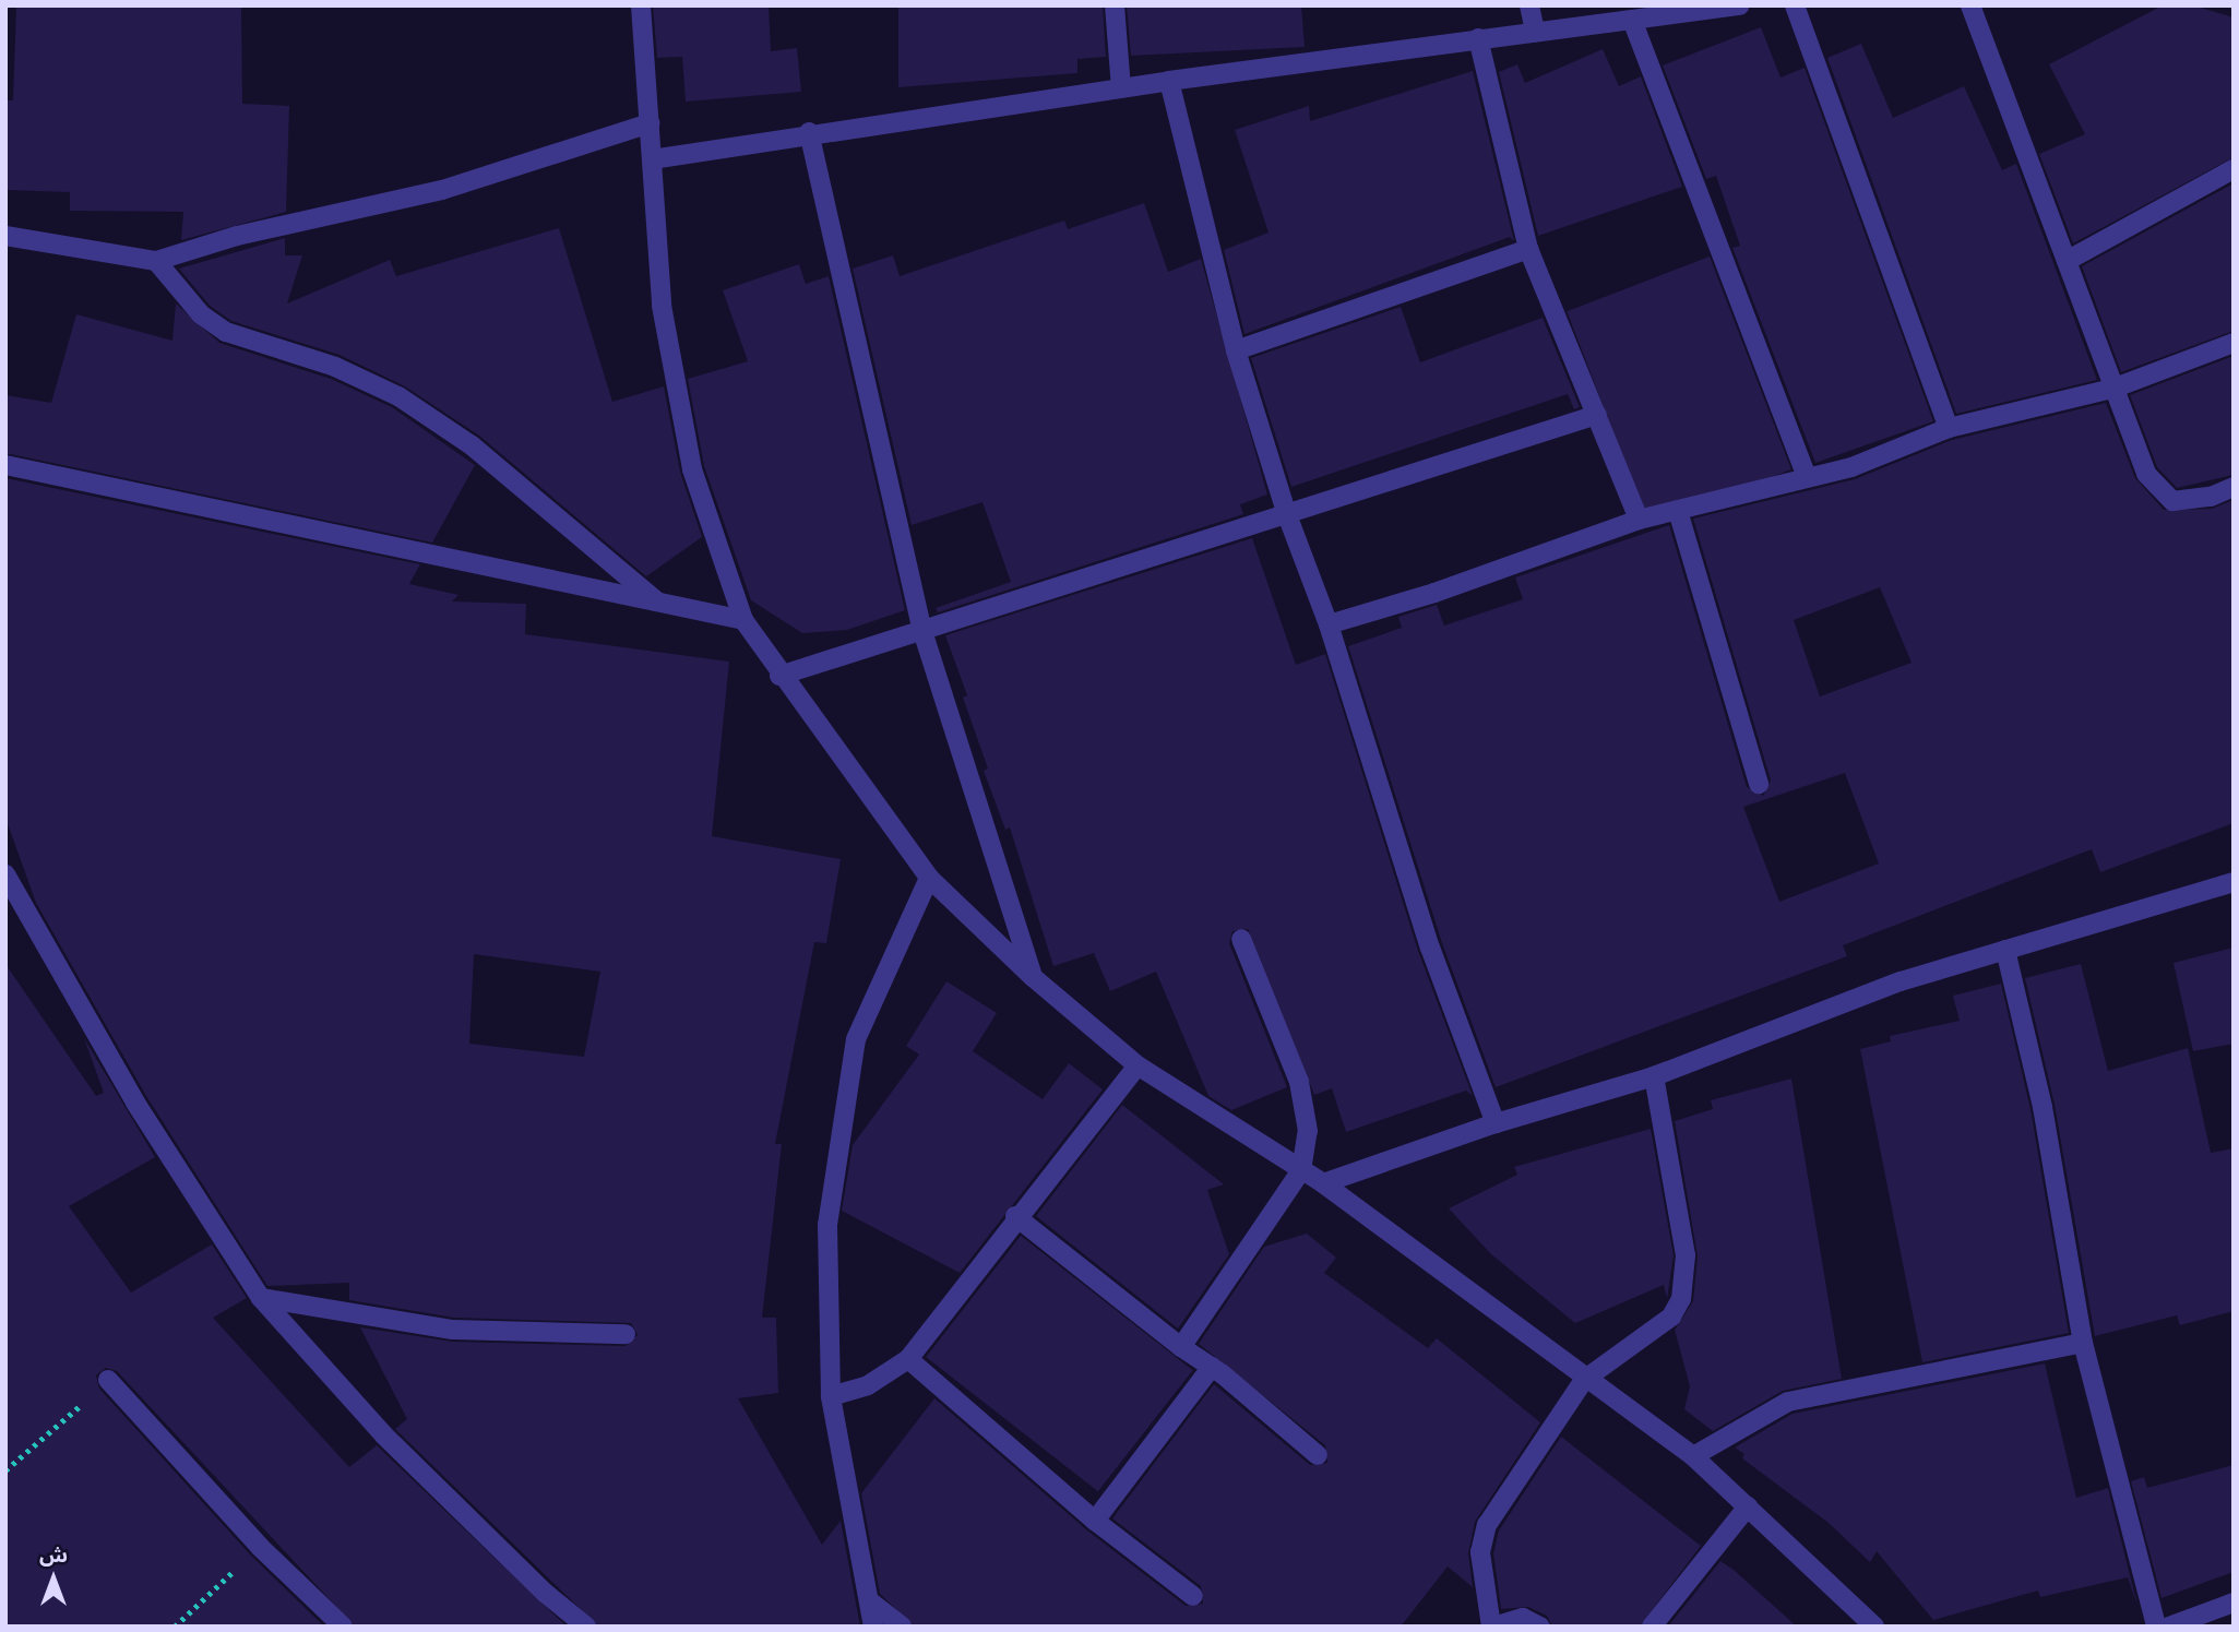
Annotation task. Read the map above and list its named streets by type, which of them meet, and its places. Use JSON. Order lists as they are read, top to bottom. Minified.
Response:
{"north":"top"}
